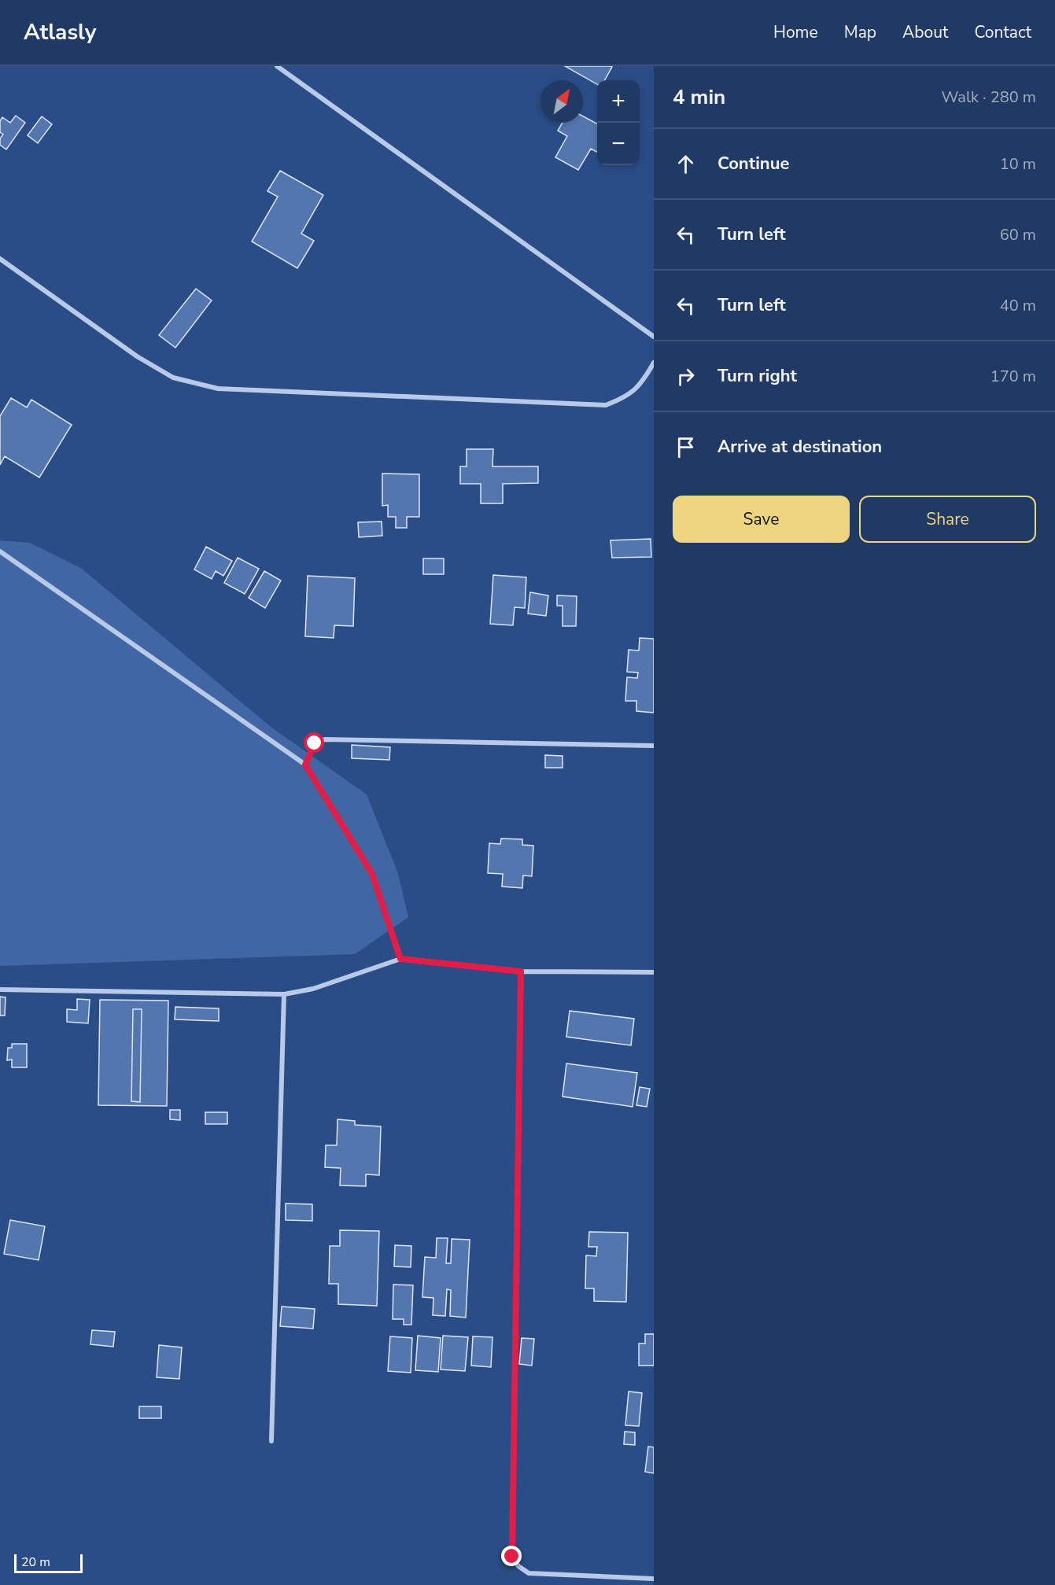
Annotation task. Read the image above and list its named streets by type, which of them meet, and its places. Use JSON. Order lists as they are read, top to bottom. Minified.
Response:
{"scale_bar":"20 m","north":"top right","page":{"header":"Atlasly","nav":["Home","Map","About","Contact"],"heading":["4 min","Walk · 280 m"],"map_buttons":["+","−"],"list":[["Continue","10 m"],["Turn left","60 m"],["Turn left","40 m"],["Turn right","170 m"],"Arrive at destination"],"buttons":["Save","Share"],"scale":"20 m"}}
